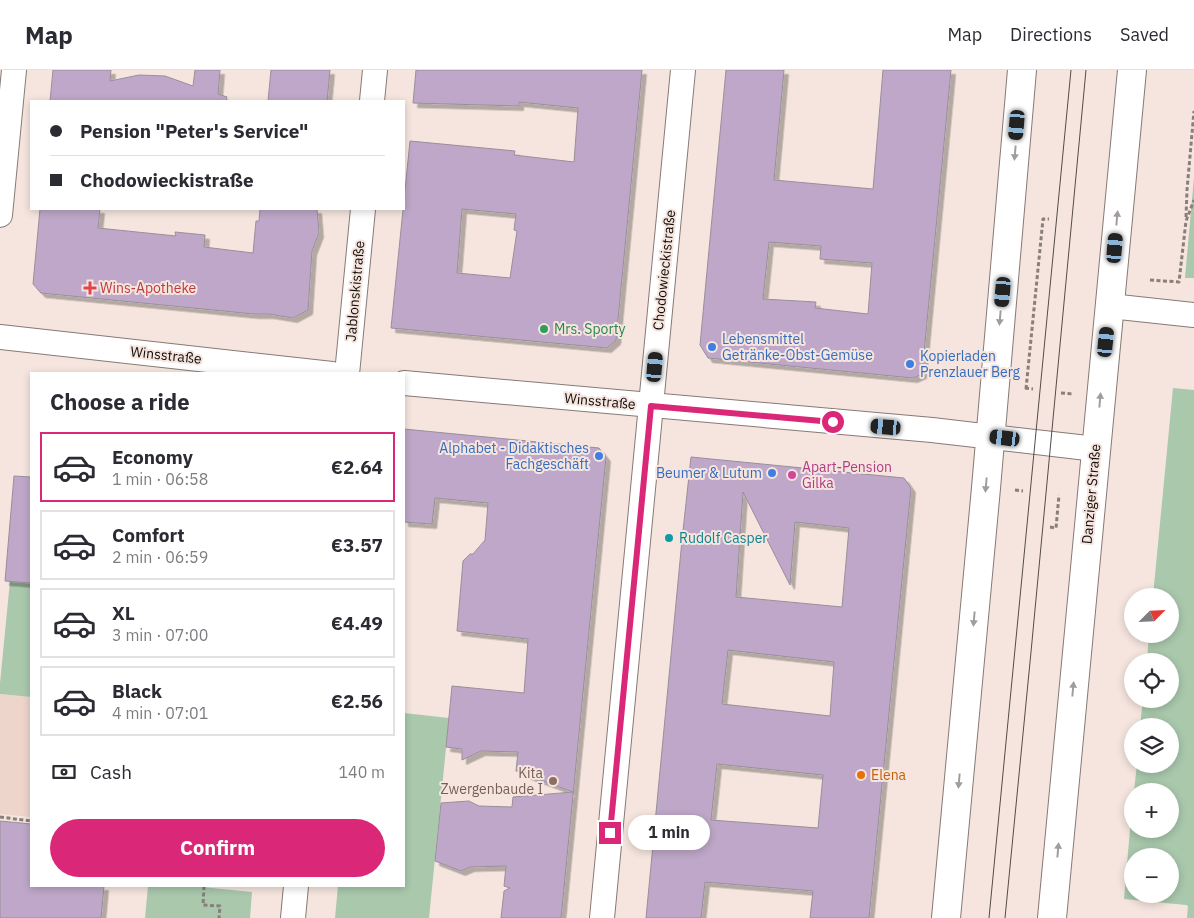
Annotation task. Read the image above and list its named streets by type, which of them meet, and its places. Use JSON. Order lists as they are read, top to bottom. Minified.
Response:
{"streets":{"main road":["Danziger Straße"],"street":["Chodowieckistraße","Jablonskistraße","Winsstraße"]},"crossings":[["Chodowieckistraße","Winsstraße"],["Winsstraße","Danziger Straße"]],"places":{"health":["Wins-Apotheke"],"other":["Mrs. Sporty","Lebensmittel Getränke-Obst-Gemüse","Kopierladen Prenzlauer Berg","Alphabet - Didaktisches Fachgeschäft","Beumer & Lutum","Apart-Pension Gilka","Rudolf Casper","Elena","Kita Zwergenbaude I"]},"north":"top right","page":{"header":"Map","nav":["Map","Directions","Saved"],"banner":["Pension \"Peter's Service\"","Chodowieckistraße"],"heading":"Choose a ride","list":[{"name":"Economy","note":"1 min · 06:58","value":"€2.64"},{"name":"Comfort","note":"2 min · 06:59","value":"€3.57"},{"name":"XL","note":"3 min · 07:00","value":"€4.49"},{"name":"Black","note":"4 min · 07:01","value":"€2.56"}],"map_buttons":["+","−"],"pay":["Cash","140 m"],"buttons":"Confirm","bubble":"1 min"}}
